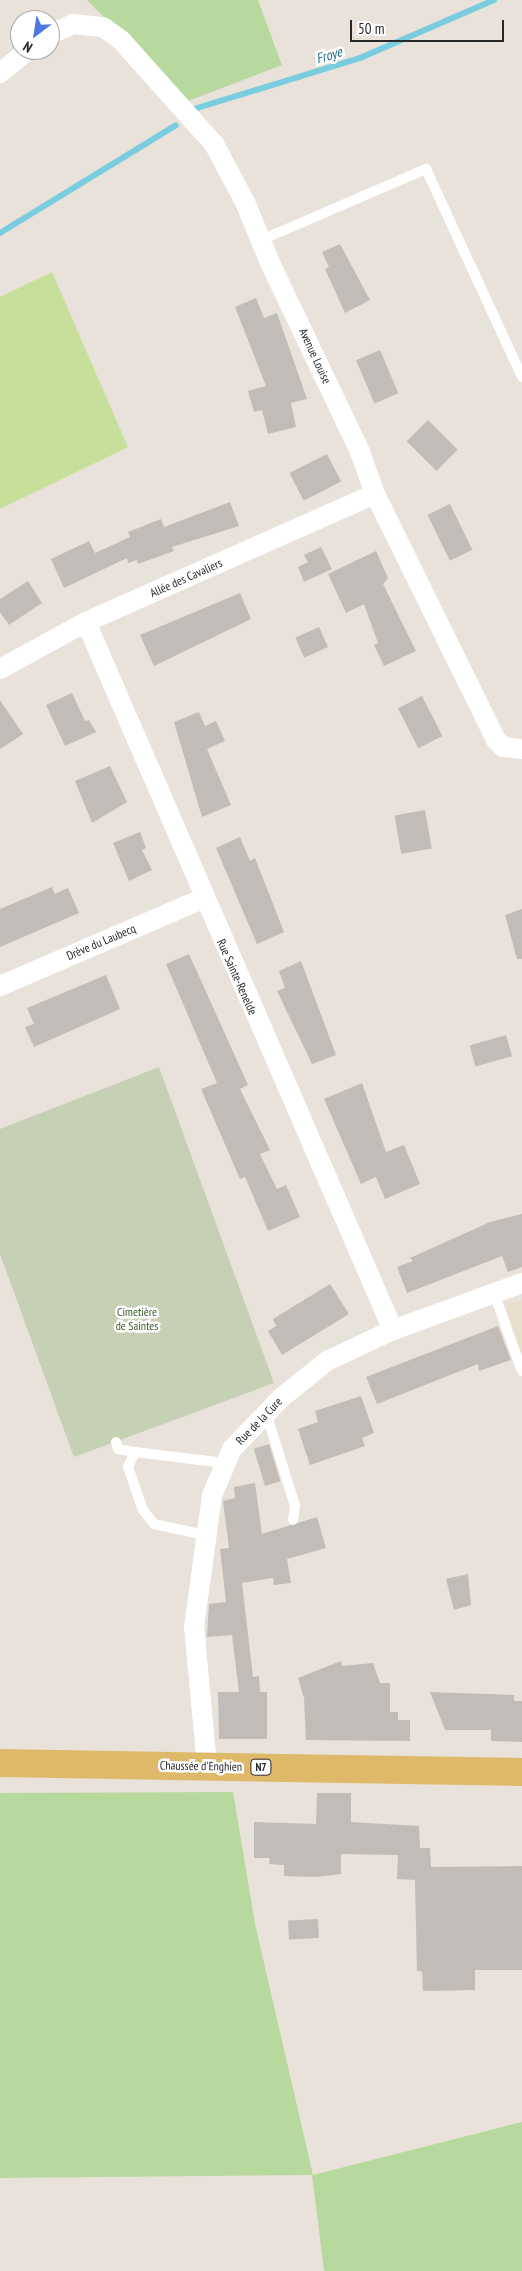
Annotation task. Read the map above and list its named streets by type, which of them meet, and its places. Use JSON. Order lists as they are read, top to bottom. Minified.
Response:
{"streets":{"main road":["Chaussée d'Enghien","N7"],"street":["Avenue Louise","Allée des Cavaliers","Drève du Laubecq","Rue Sainte-Renelde","Rue de la Cure"]},"crossings":[["Avenue Louise","Allée des Cavaliers"],["Allée des Cavaliers","Rue Sainte-Renelde"],["Drève du Laubecq","Rue Sainte-Renelde"],["Rue Sainte-Renelde","Rue de la Cure"],["Rue de la Cure","Chaussée d'Enghien"]],"water":["Froye"],"parks":["Cimetière de Saintes"],"scale_bar":"50 m","north":"bottom left"}
